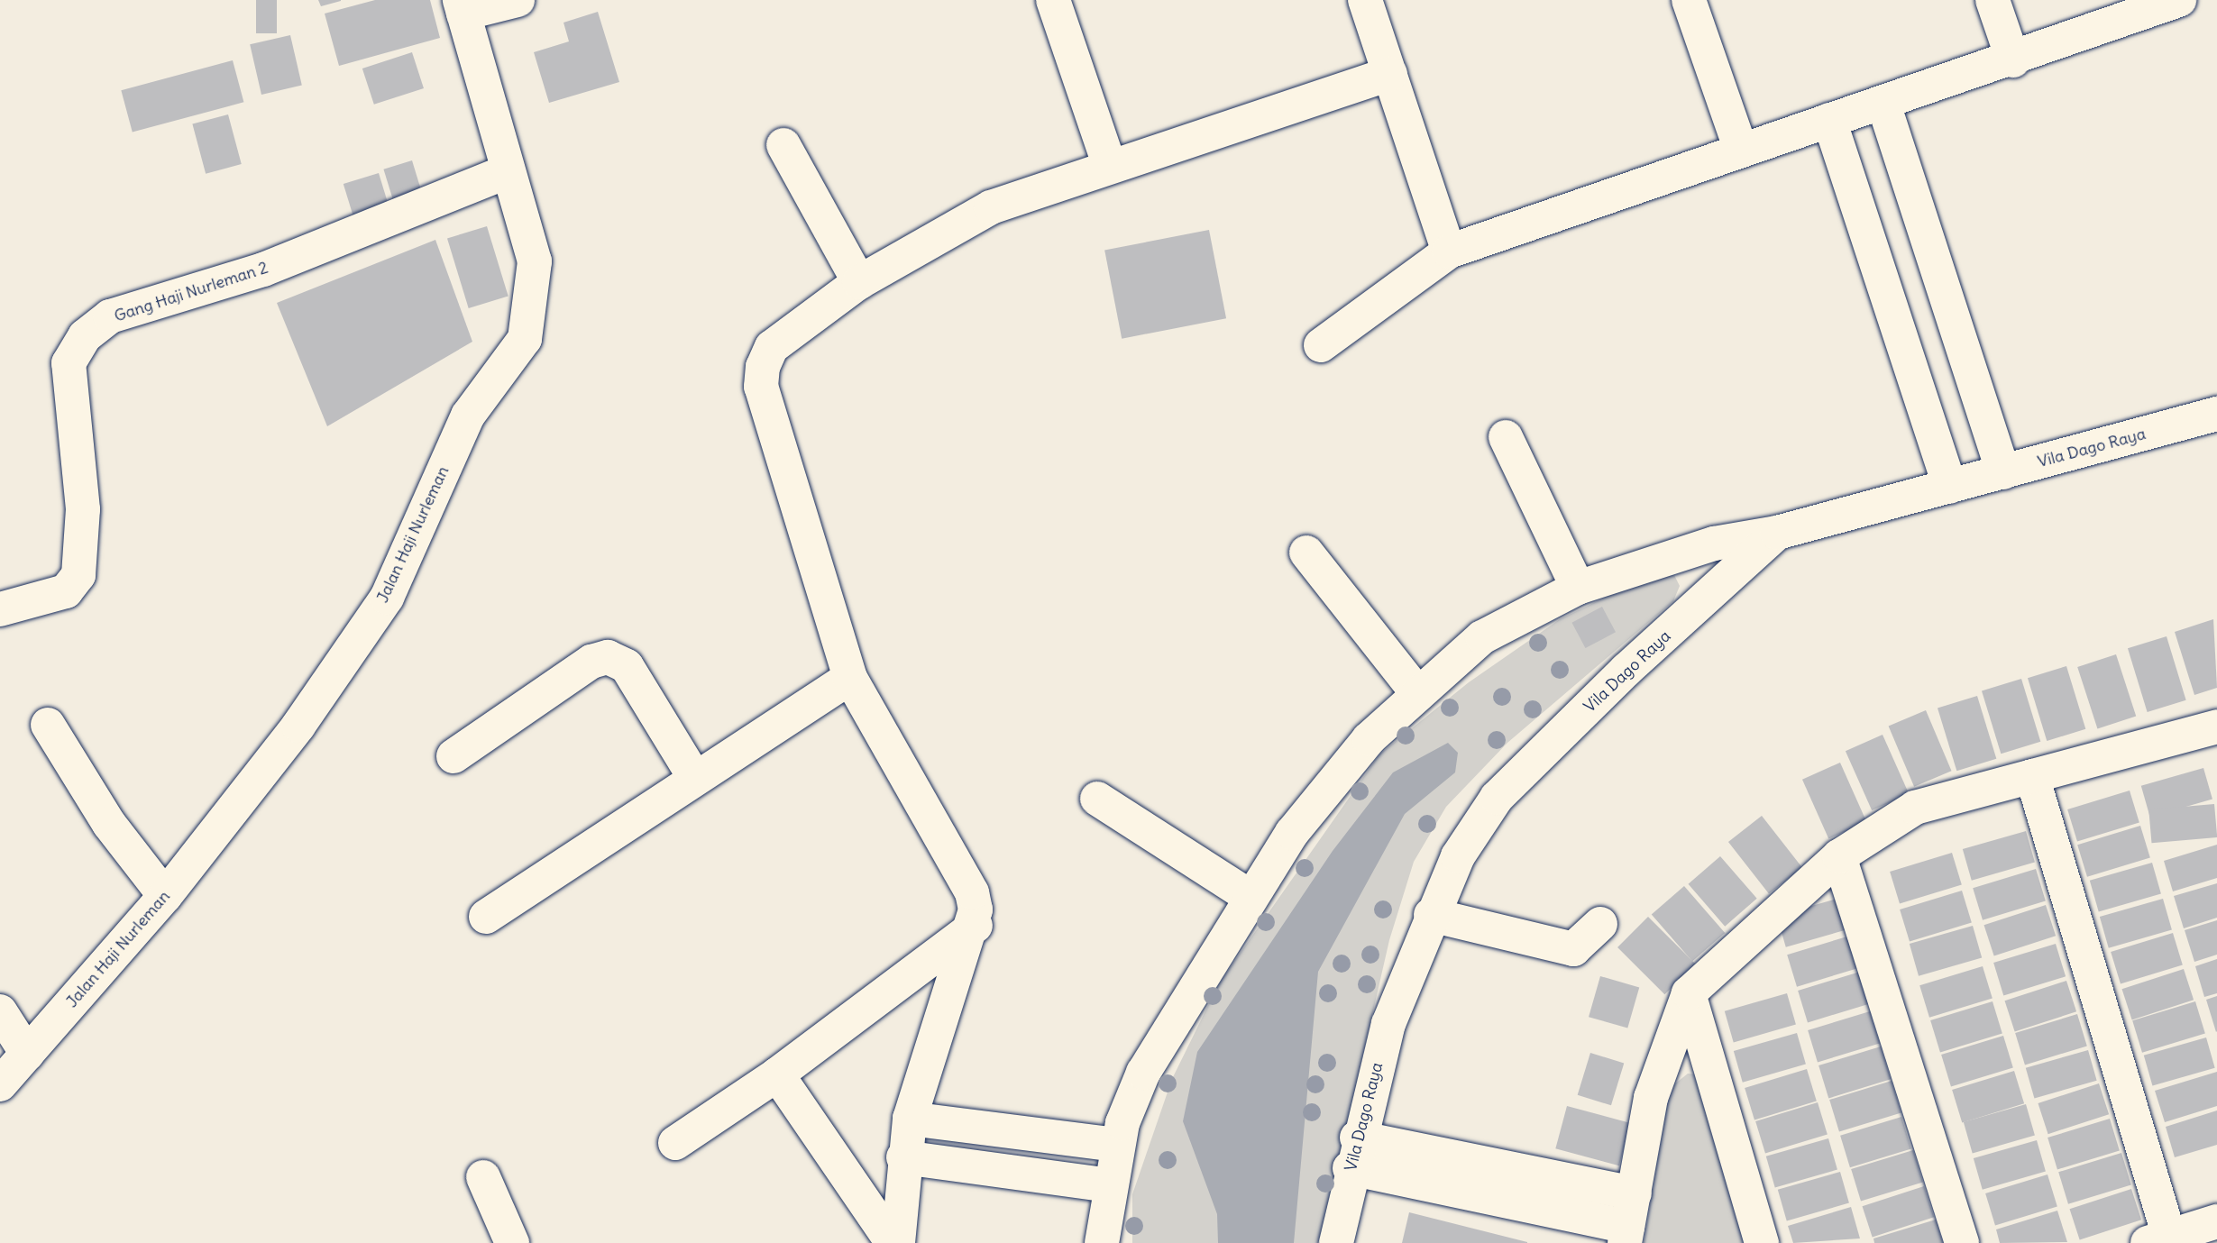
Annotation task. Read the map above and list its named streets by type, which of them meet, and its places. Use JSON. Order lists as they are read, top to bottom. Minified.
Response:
{"streets":{"street":["Gang Haji Nurleman 2","Vila Dago Raya","Jalan Haji Nurleman"]},"crossings":[["Gang Haji Nurleman 2","Jalan Haji Nurleman"]]}
